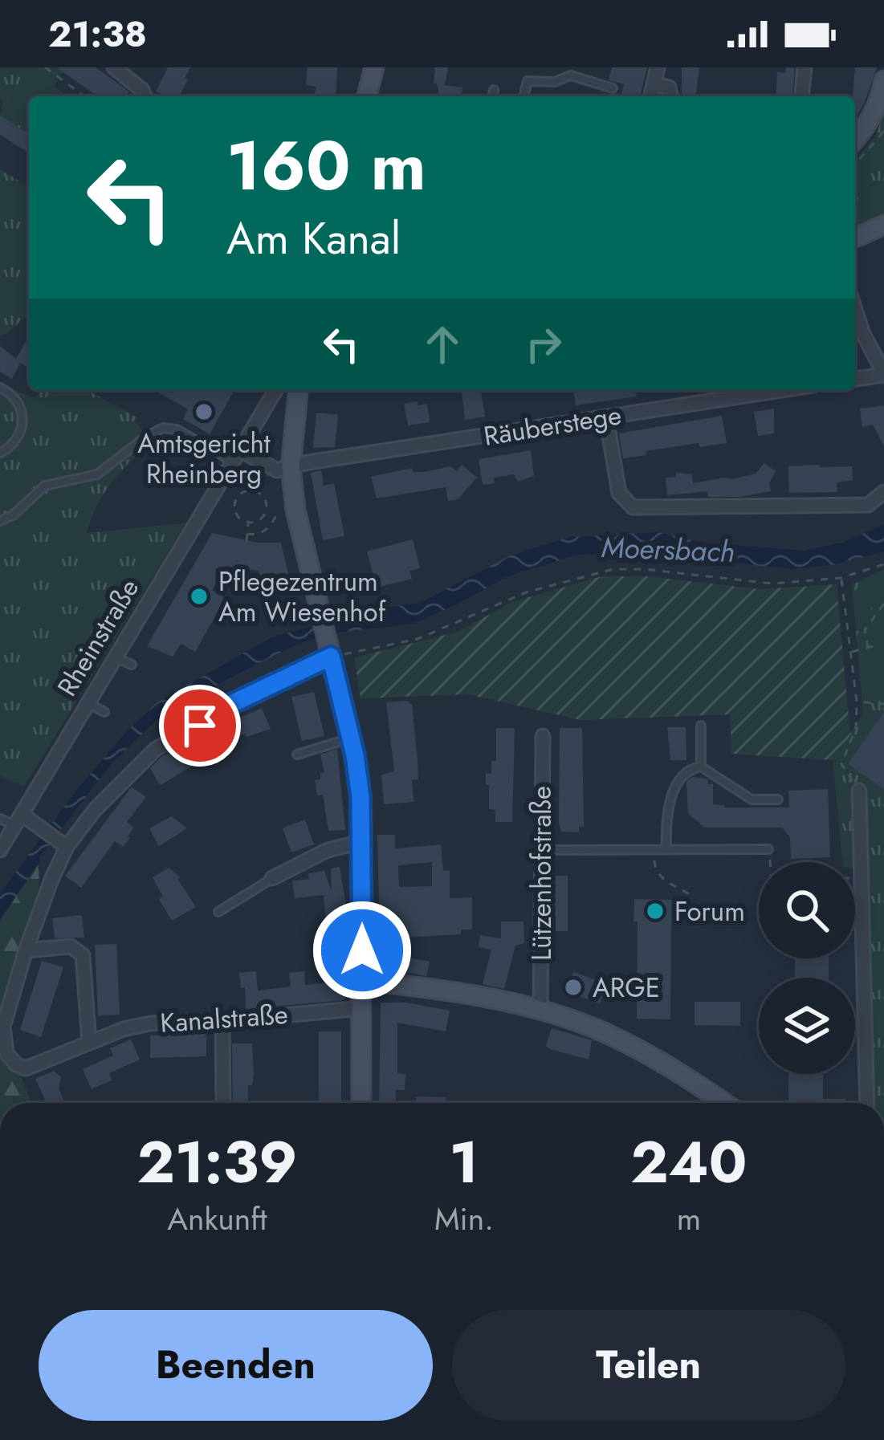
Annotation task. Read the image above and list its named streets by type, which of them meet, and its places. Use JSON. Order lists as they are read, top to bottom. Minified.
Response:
{"streets":{"street":["Räuberstege","Rheinstraße","Lützenhofstraße","Kanalstraße"]},"water":["Moersbach"],"places":["Amtsgericht Rheinberg","Pflegezentrum Am Wiesenhof","Forum","ARGE"],"page":{"status":"21:38","turn":["160 m","Am Kanal"],"eta":["21:39","Ankunft","1","Min.","240","m"],"buttons":["Beenden","Teilen"]}}
